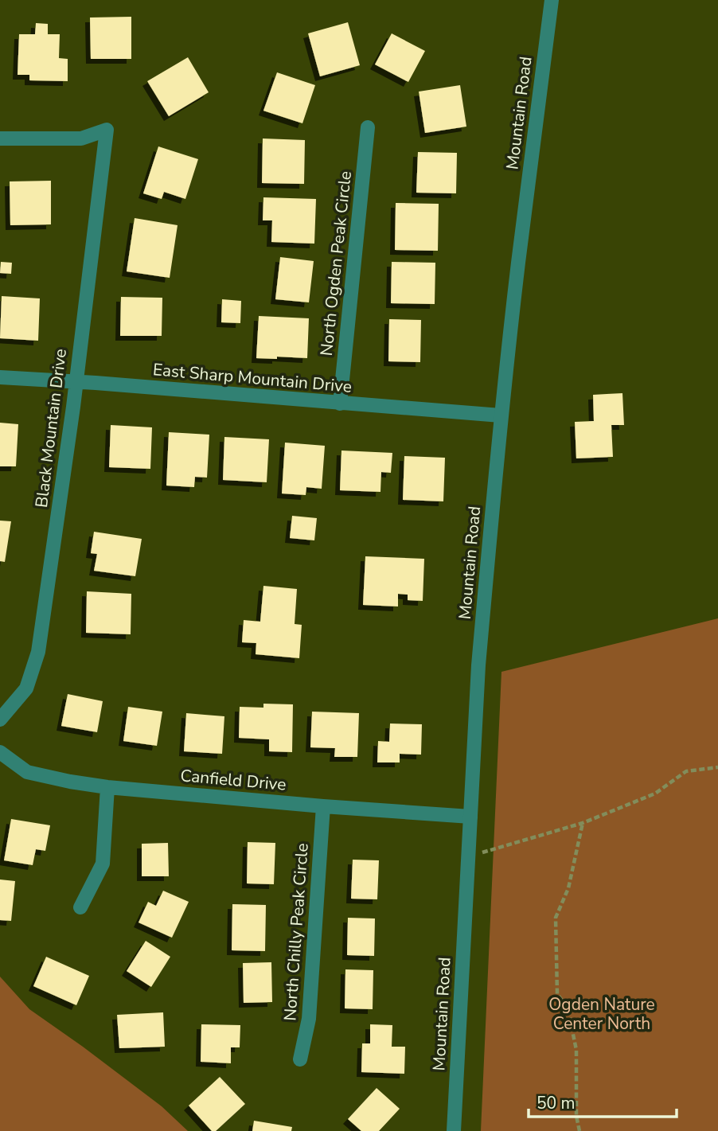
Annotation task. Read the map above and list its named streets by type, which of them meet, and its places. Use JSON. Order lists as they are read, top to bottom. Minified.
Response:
{"streets":{"street":["Mountain Road","North Ogden Peak Circle","East Sharp Mountain Drive","Black Mountain Drive","Canfield Drive","North Chilly Peak Circle"]},"crossings":[["Mountain Road","East Sharp Mountain Drive"],["Mountain Road","Canfield Drive"],["North Ogden Peak Circle","East Sharp Mountain Drive"],["East Sharp Mountain Drive","Black Mountain Drive"],["Canfield Drive","North Chilly Peak Circle"]],"parks":["Ogden Nature Center North"],"scale_bar":"50 m"}
